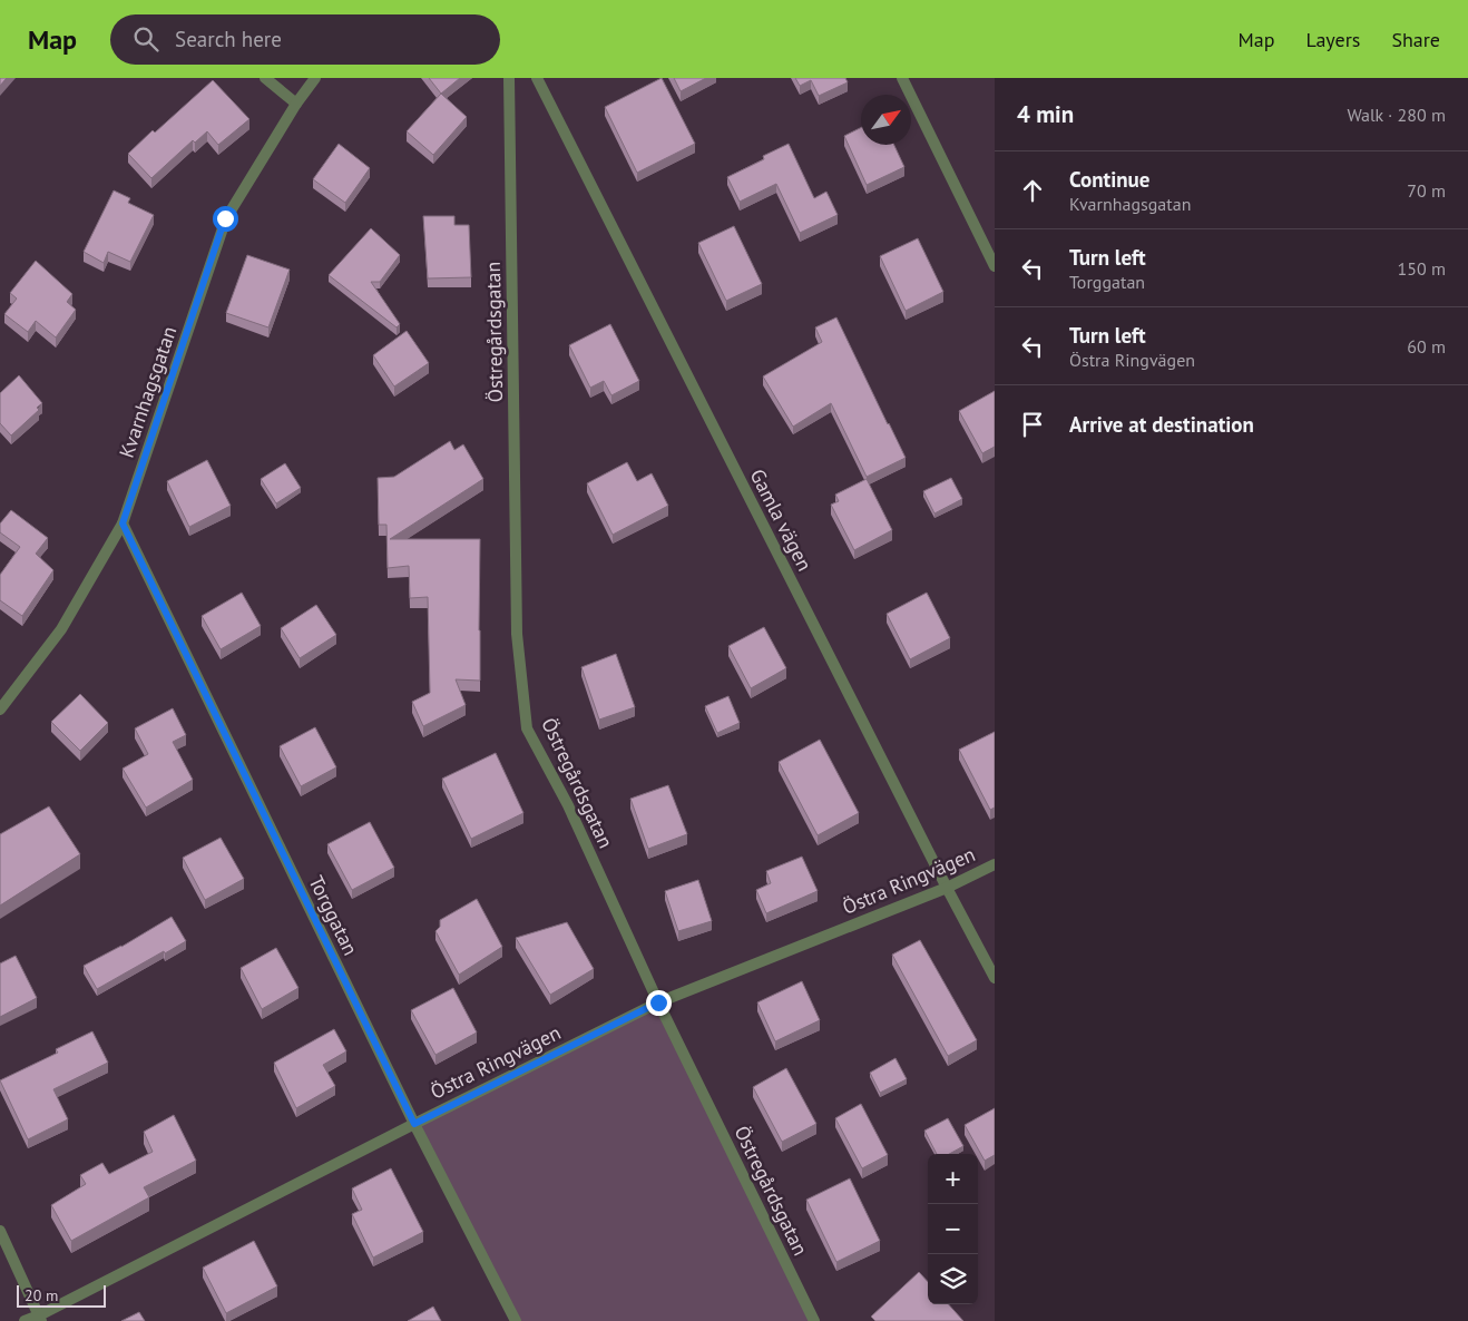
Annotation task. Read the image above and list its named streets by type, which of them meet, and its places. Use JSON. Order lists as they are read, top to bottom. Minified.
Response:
{"streets":{"street":["Östregårdsgatan","Kvarnhagsgatan","Gamla vägen","Östra Ringvägen","Torggatan"]},"crossings":[["Östregårdsgatan","Östra Ringvägen"],["Kvarnhagsgatan","Torggatan"],["Gamla vägen","Östra Ringvägen"],["Östra Ringvägen","Torggatan"]],"scale_bar":"20 m","north":"top right","page":{"header":"Map","search":"Search here","nav":["Map","Layers","Share"],"heading":["4 min","Walk · 280 m"],"list":[["Continue","Kvarnhagsgatan","70 m"],["Turn left","Torggatan","150 m"],["Turn left","Östra Ringvägen","60 m"],"Arrive at destination"],"map_buttons":["+","−"],"scale":"20 m"}}
